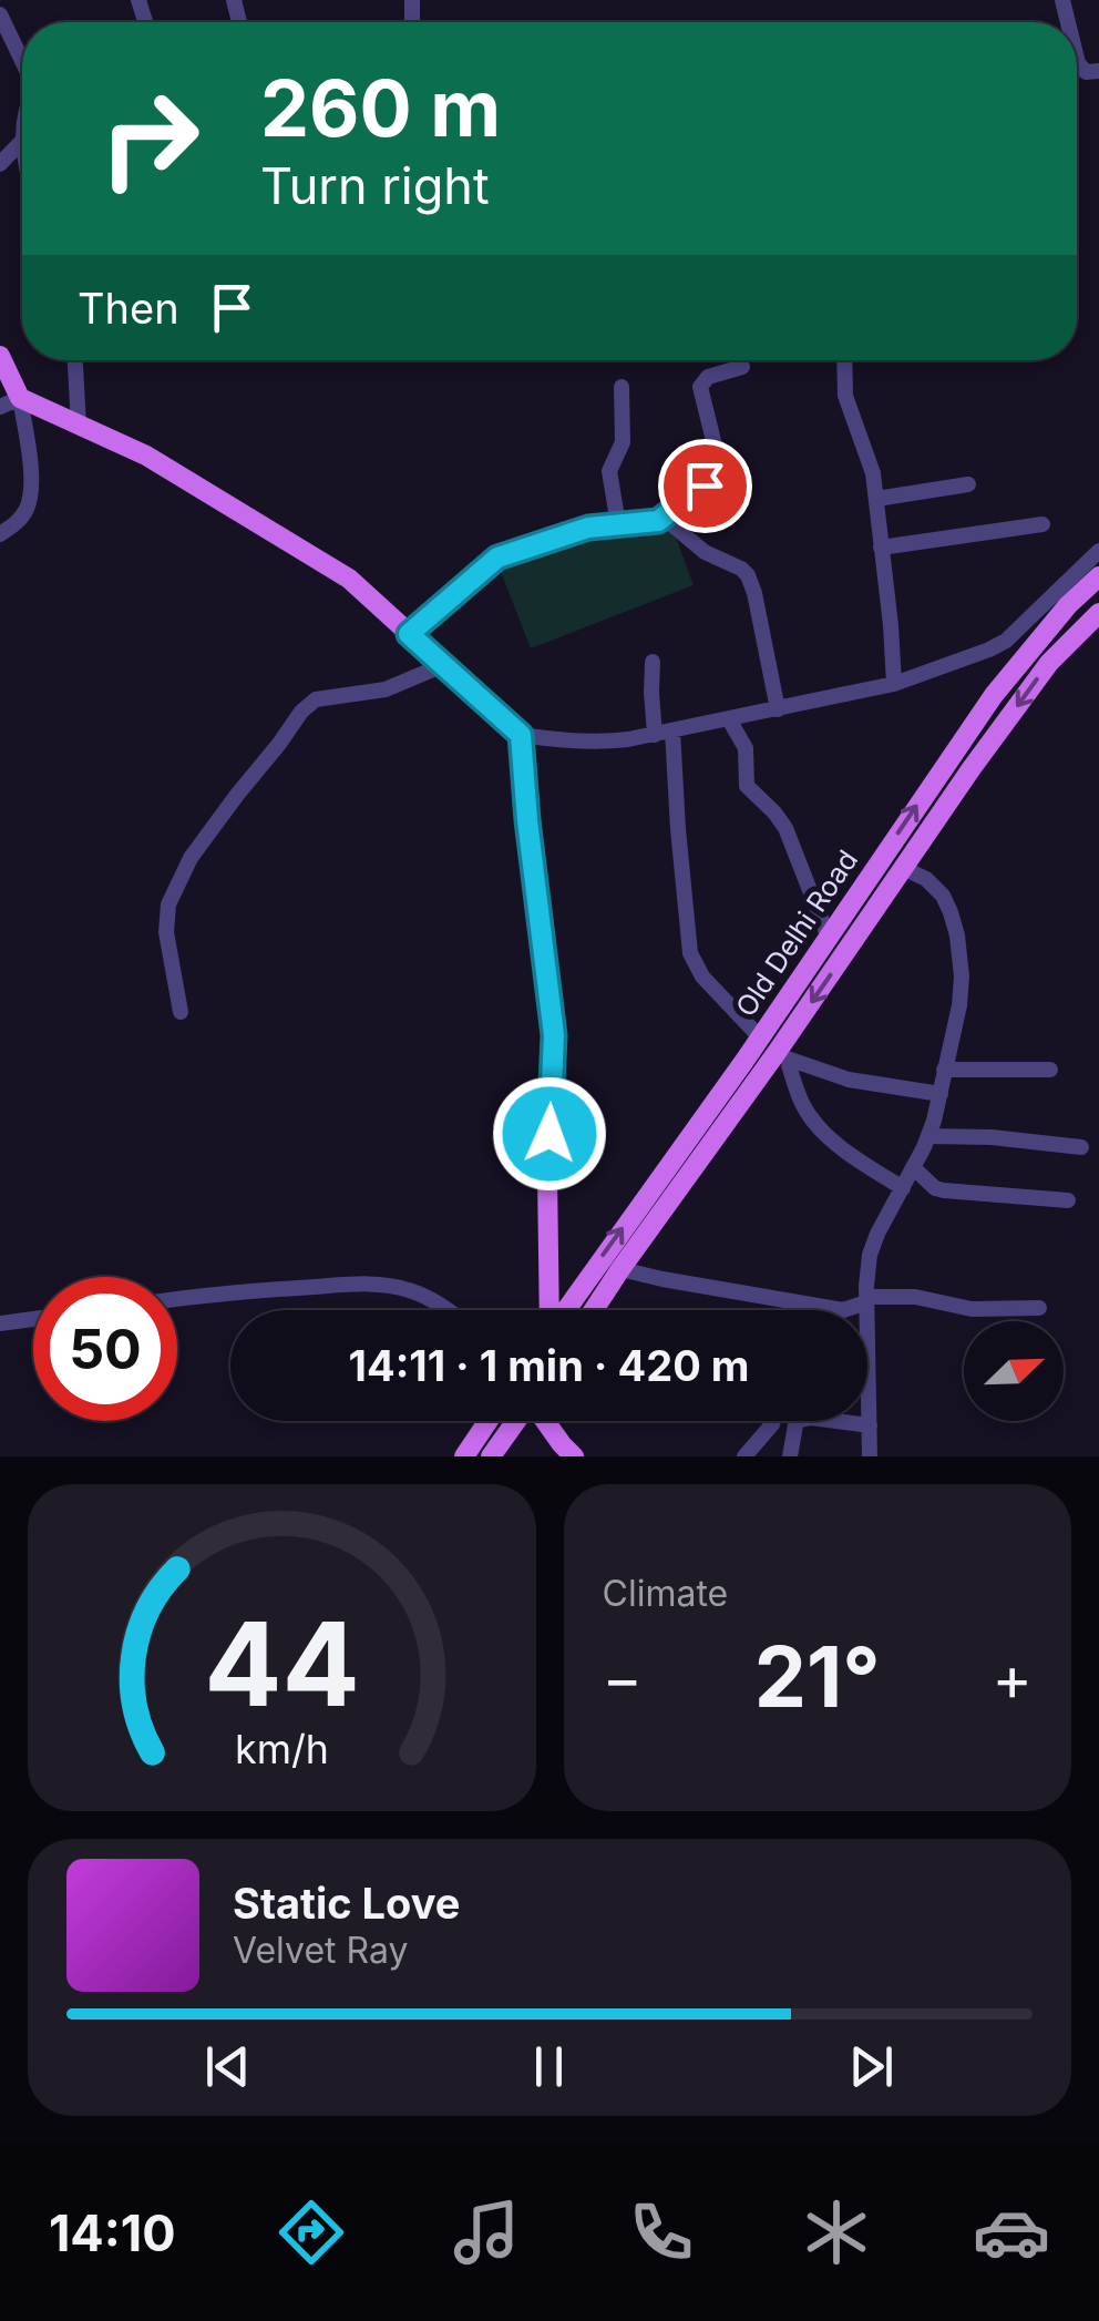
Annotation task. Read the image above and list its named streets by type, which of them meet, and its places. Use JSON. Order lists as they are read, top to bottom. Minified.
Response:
{"streets":{"main road":["Old Delhi Road"]},"north":"top right","page":{"turn":["260 m","Turn right"],"then":"Then","limit":"50","trip":"14:11 · 1 min · 420 m","tile":"Climate","heat":["−","21°","+"],"song":["Static Love","Velvet Ray"],"tabs":"14:10","gauge":["44","km/h"]}}
